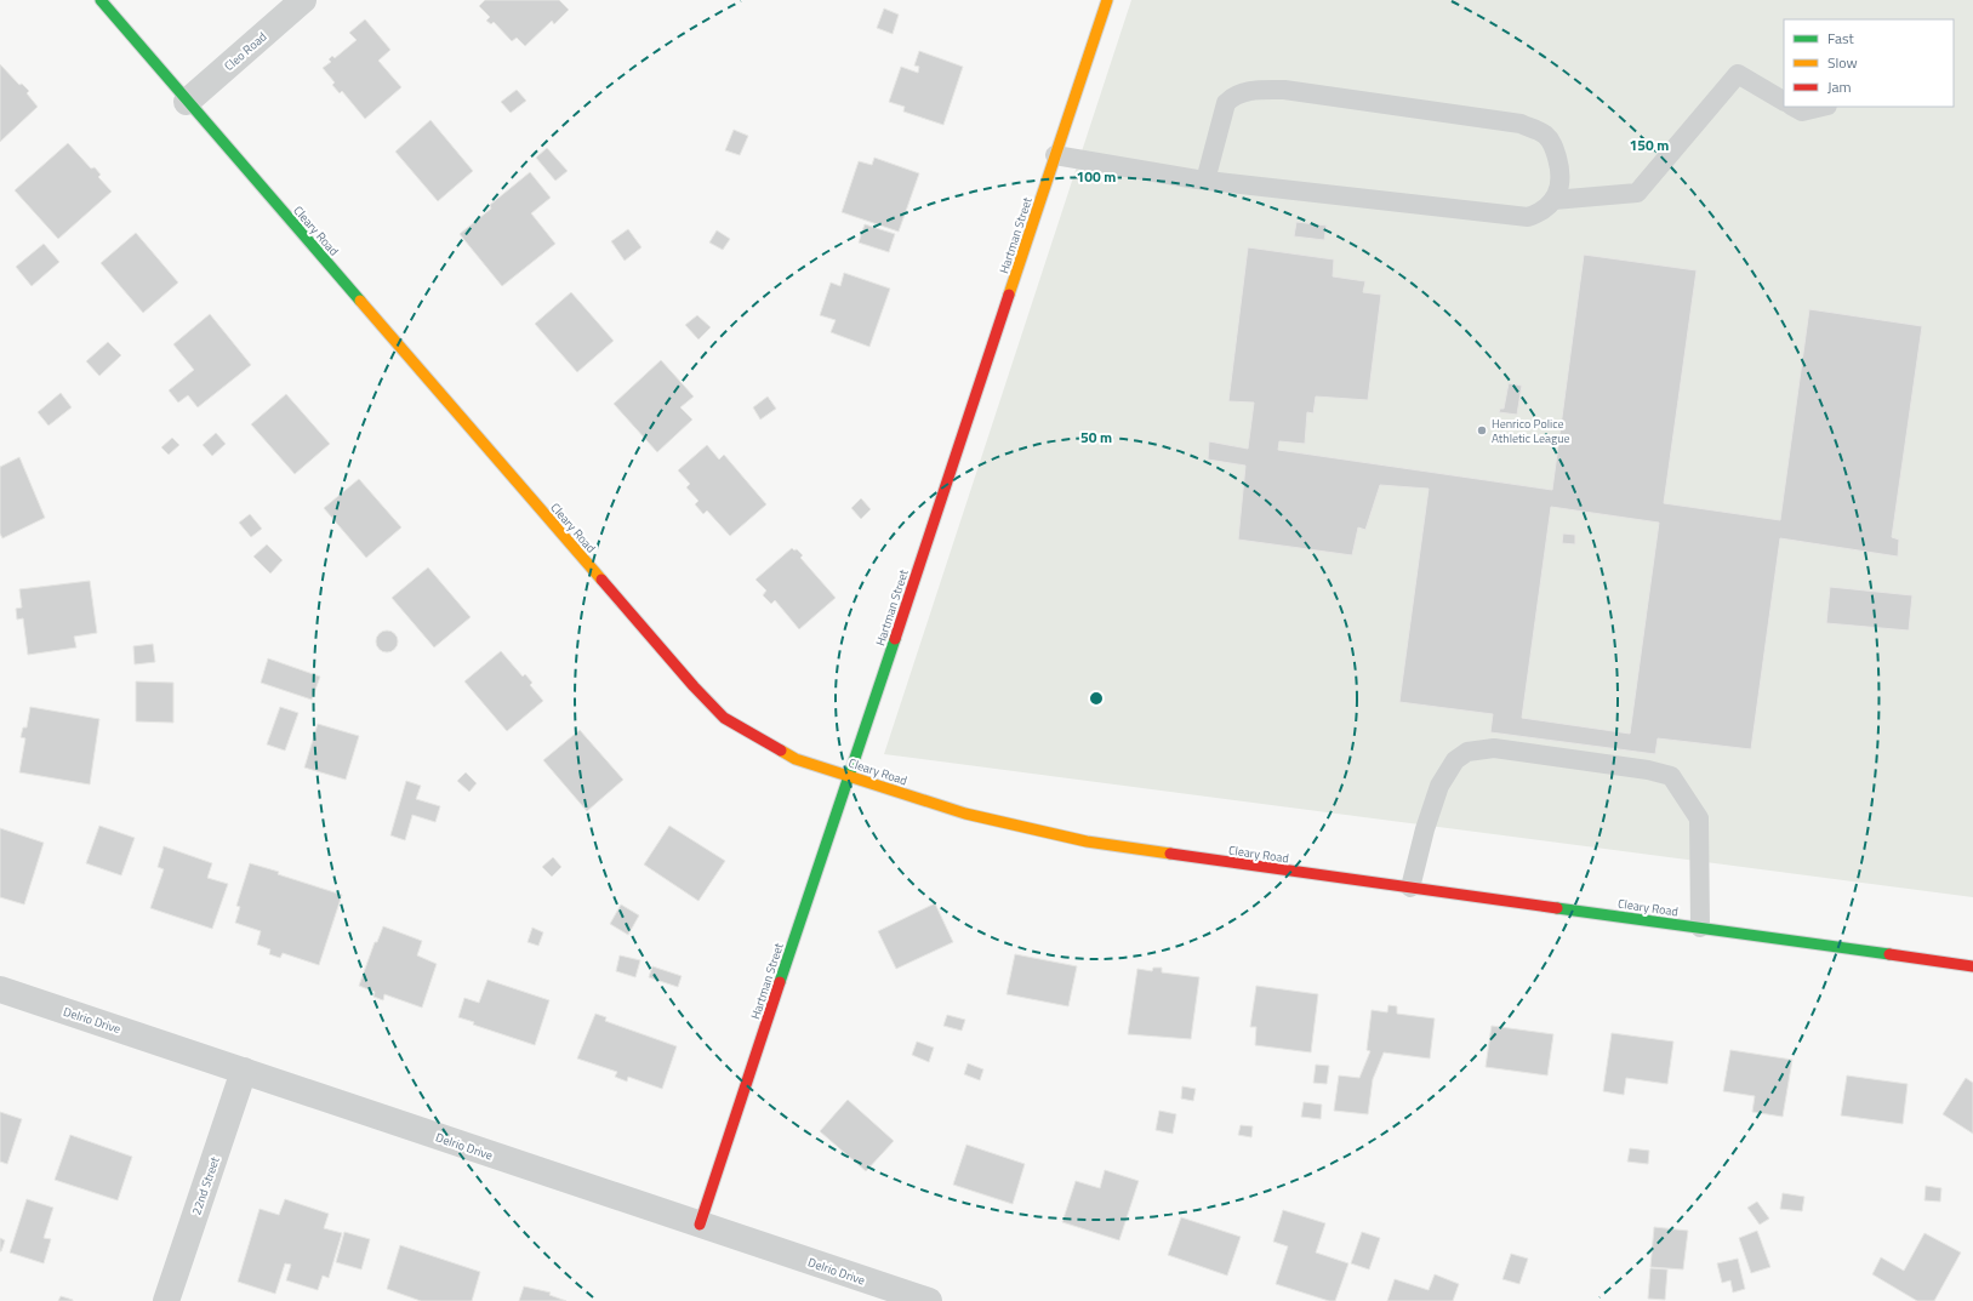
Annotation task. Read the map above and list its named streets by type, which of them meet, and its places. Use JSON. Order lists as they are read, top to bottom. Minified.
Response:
{"streets":{"street":["Cleo Road","Cleary Road","Hartman Street","Delrio Drive","22nd Street"]},"crossings":[["Cleo Road","Cleary Road"],["Cleary Road","Hartman Street"],["Hartman Street","Delrio Drive"],["Delrio Drive","22nd Street"]],"places":["Henrico Police Athletic League"],"legend":["Fast","Slow","Jam"],"rings":["150 m","100 m","50 m"]}
